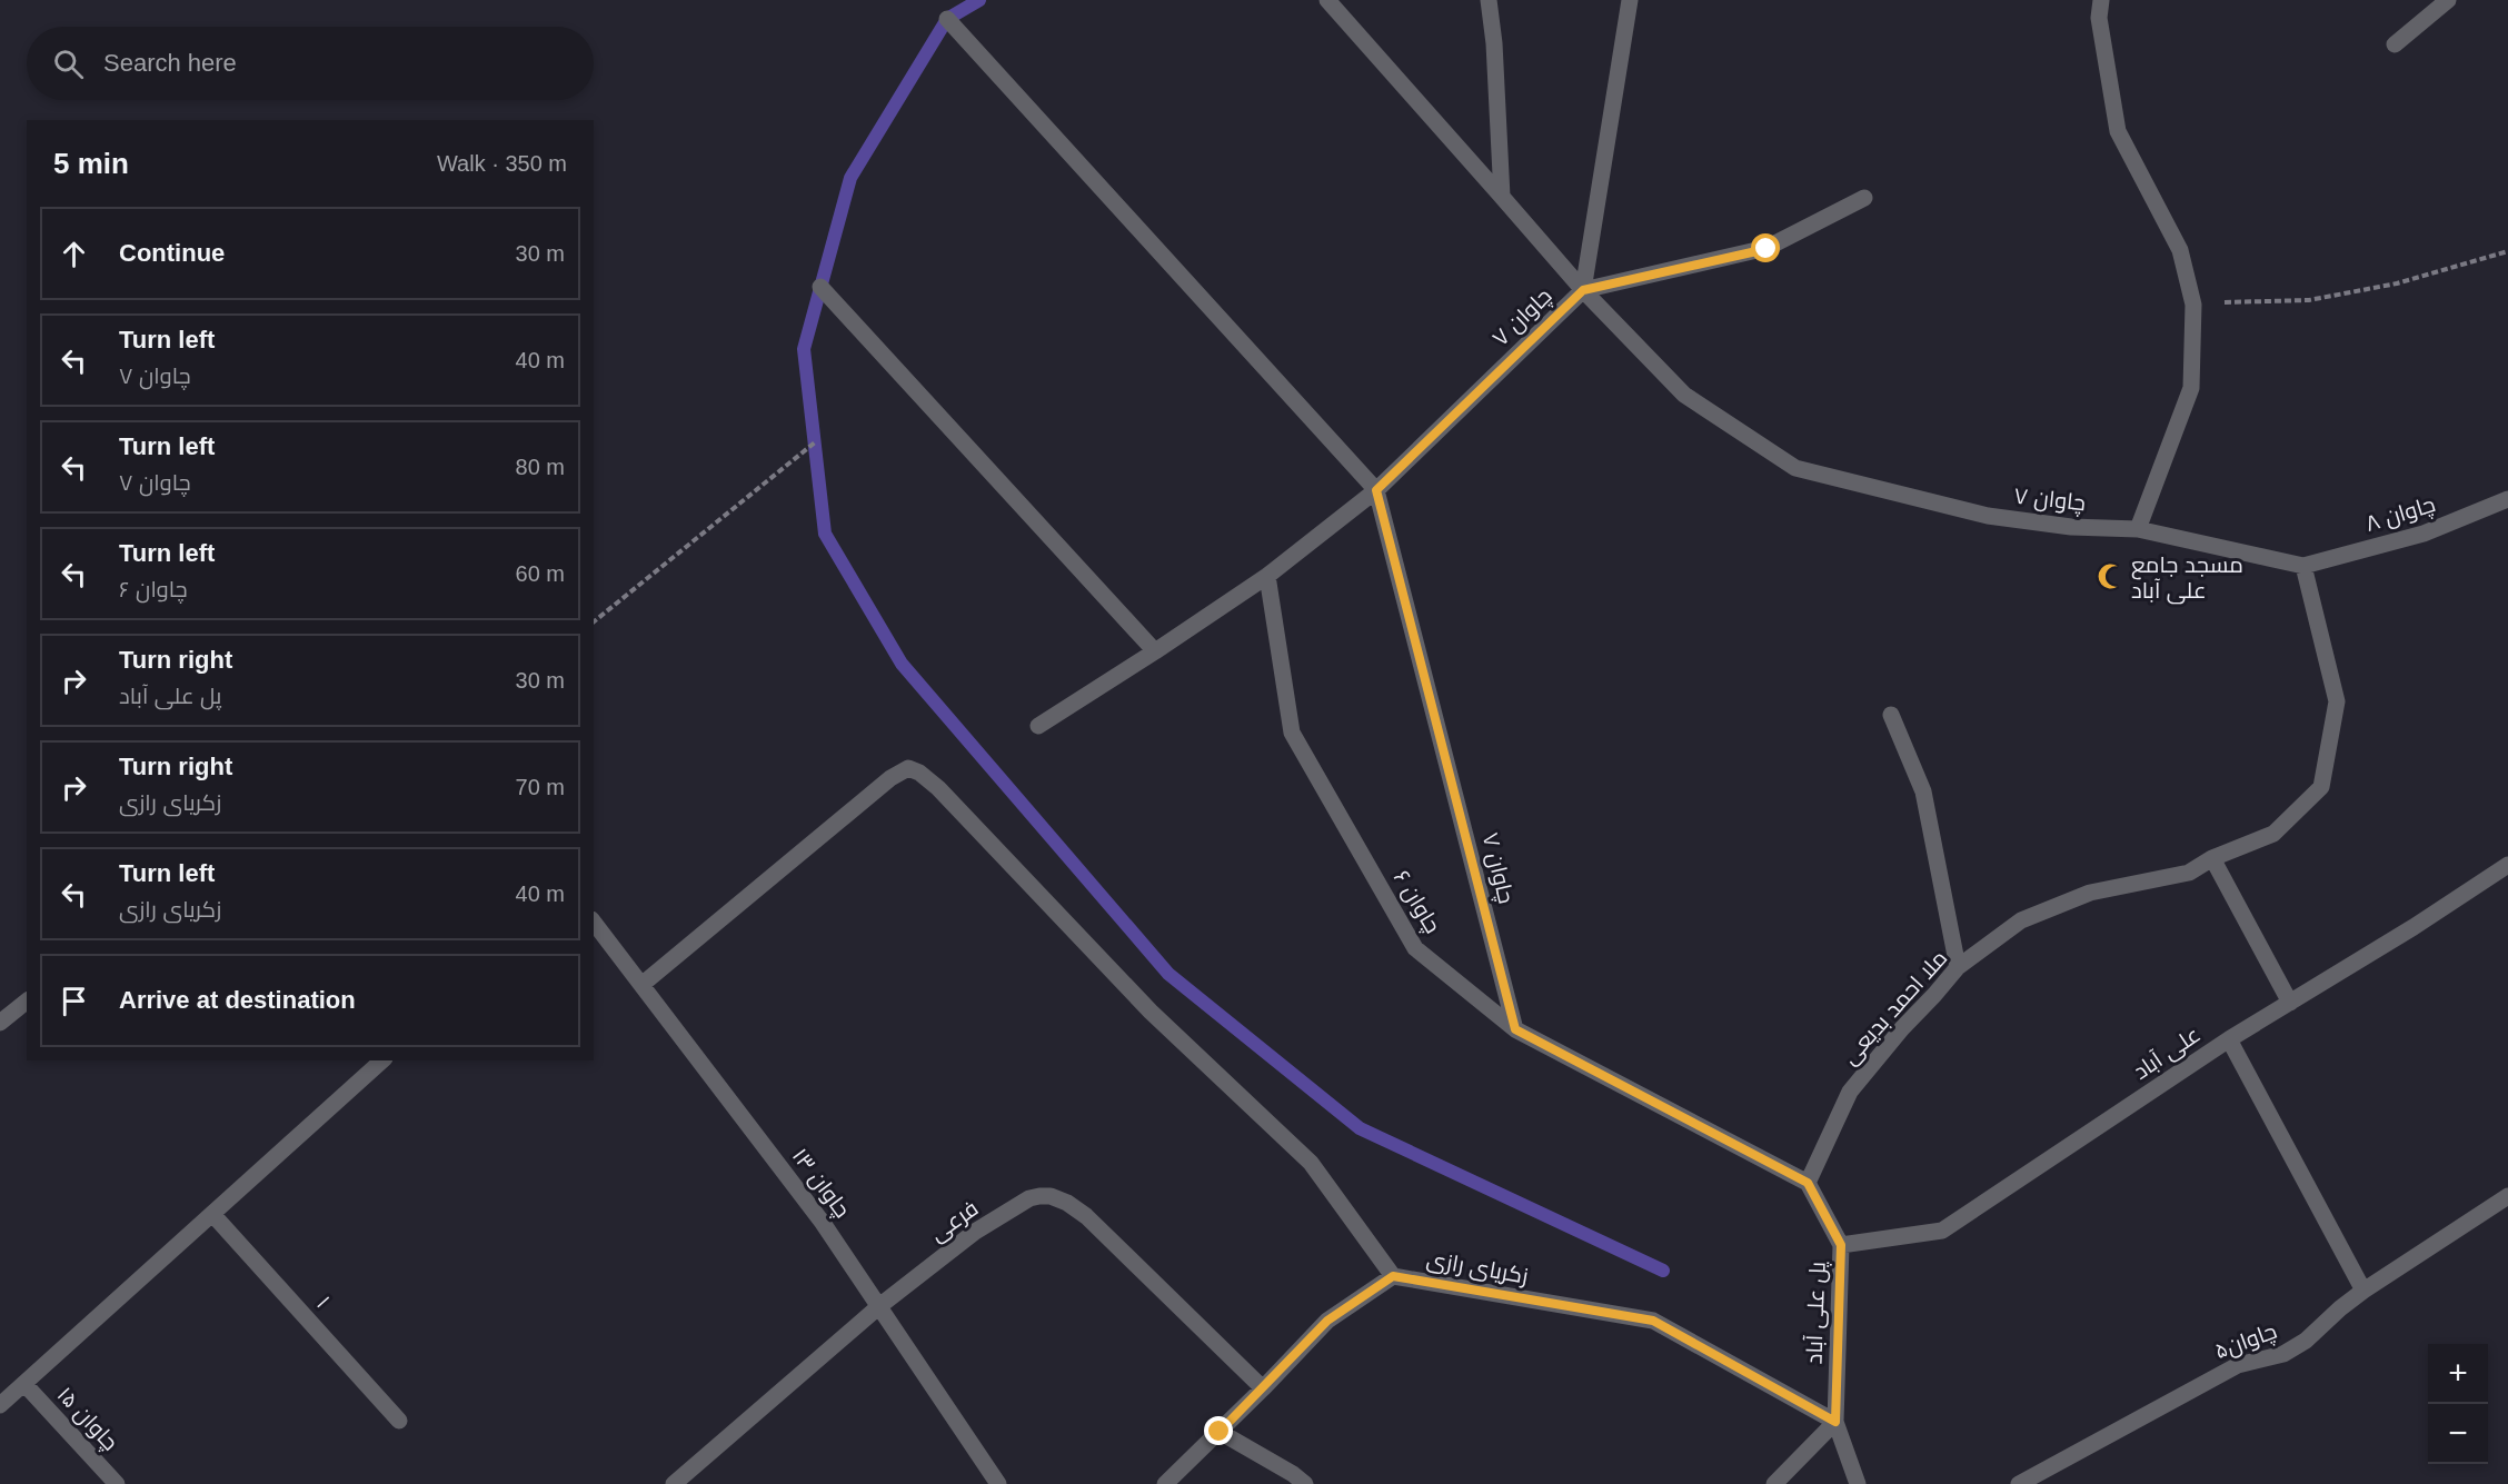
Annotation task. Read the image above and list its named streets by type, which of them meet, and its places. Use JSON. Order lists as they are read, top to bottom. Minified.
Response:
{"streets":{"street":["چاوان ۷","چاوان ۸","چاوان ۶","ملا احمد بدیعی","علی آباد","چاوان ۱۳","فرعی","زکریای رازی","۱","پل علی آباد","چاوان۵","چاوان ۱۵"]},"crossings":[["چاوان ۷","چاوان ۸"],["چاوان ۷","چاوان ۶"],["چاوان ۷","ملا احمد بدیعی"],["چاوان ۸","ملا احمد بدیعی"],["چاوان ۶","ملا احمد بدیعی"],["علی آباد","پل علی آباد"],["چاوان ۱۳","فرعی"],["فرعی","زکریای رازی"],["زکریای رازی","پل علی آباد"]],"places":{"mosque":["مسجد جامع علی آباد"]},"page":{"search":"Search here","heading":["5 min","Walk · 350 m"],"list":[["Continue","30 m"],["Turn left","چاوان ۷","40 m"],["Turn left","چاوان ۷","80 m"],["Turn left","چاوان ۶","60 m"],["Turn right","پل علی آباد","30 m"],["Turn right","زکریای رازی","70 m"],["Turn left","زکریای رازی","40 m"],"Arrive at destination"],"map_buttons":["+","−"]}}
